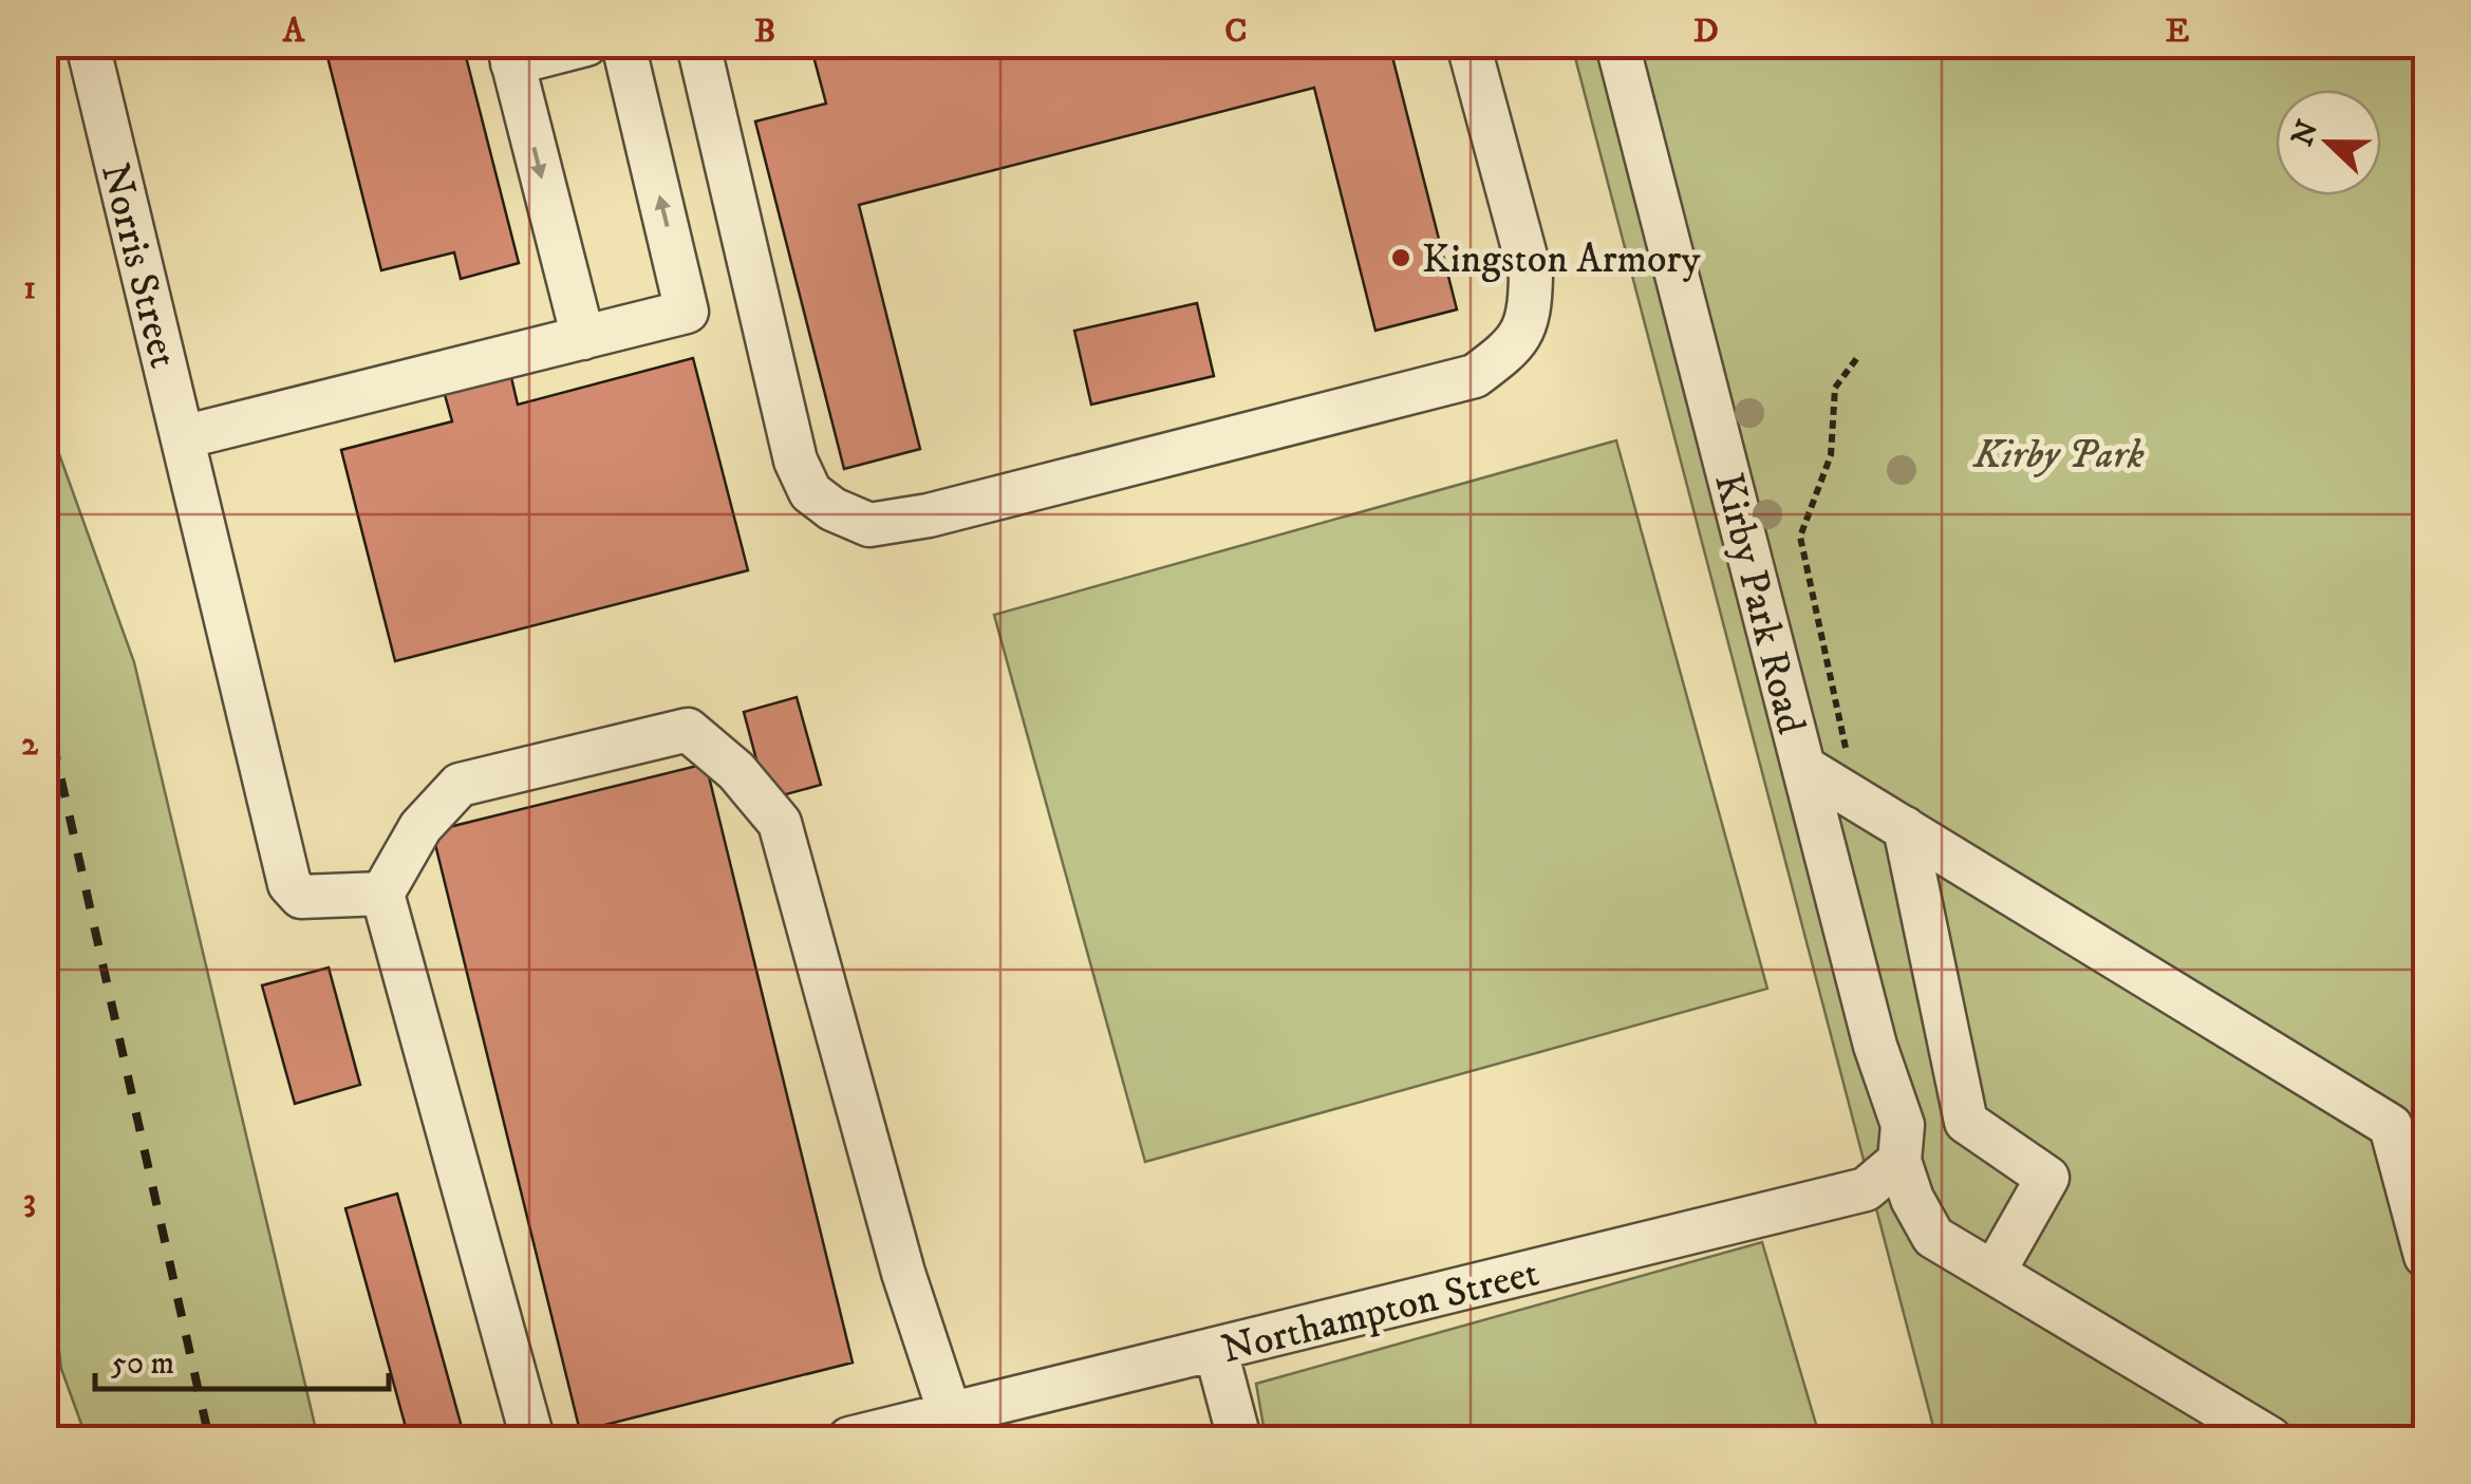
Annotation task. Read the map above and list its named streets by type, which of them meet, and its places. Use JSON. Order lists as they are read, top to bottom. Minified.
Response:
{"streets":{"street":["Norris Street","Kirby Park Road","Northampton Street"]},"crossings":[["Kirby Park Road","Northampton Street"]],"parks":["Kirby Park"],"places":["Kingston Armory"],"scale_bar":"50 m","north":"left","grid":{"columns":["A","B","C","D","E"],"rows":["1","2","3"]}}
